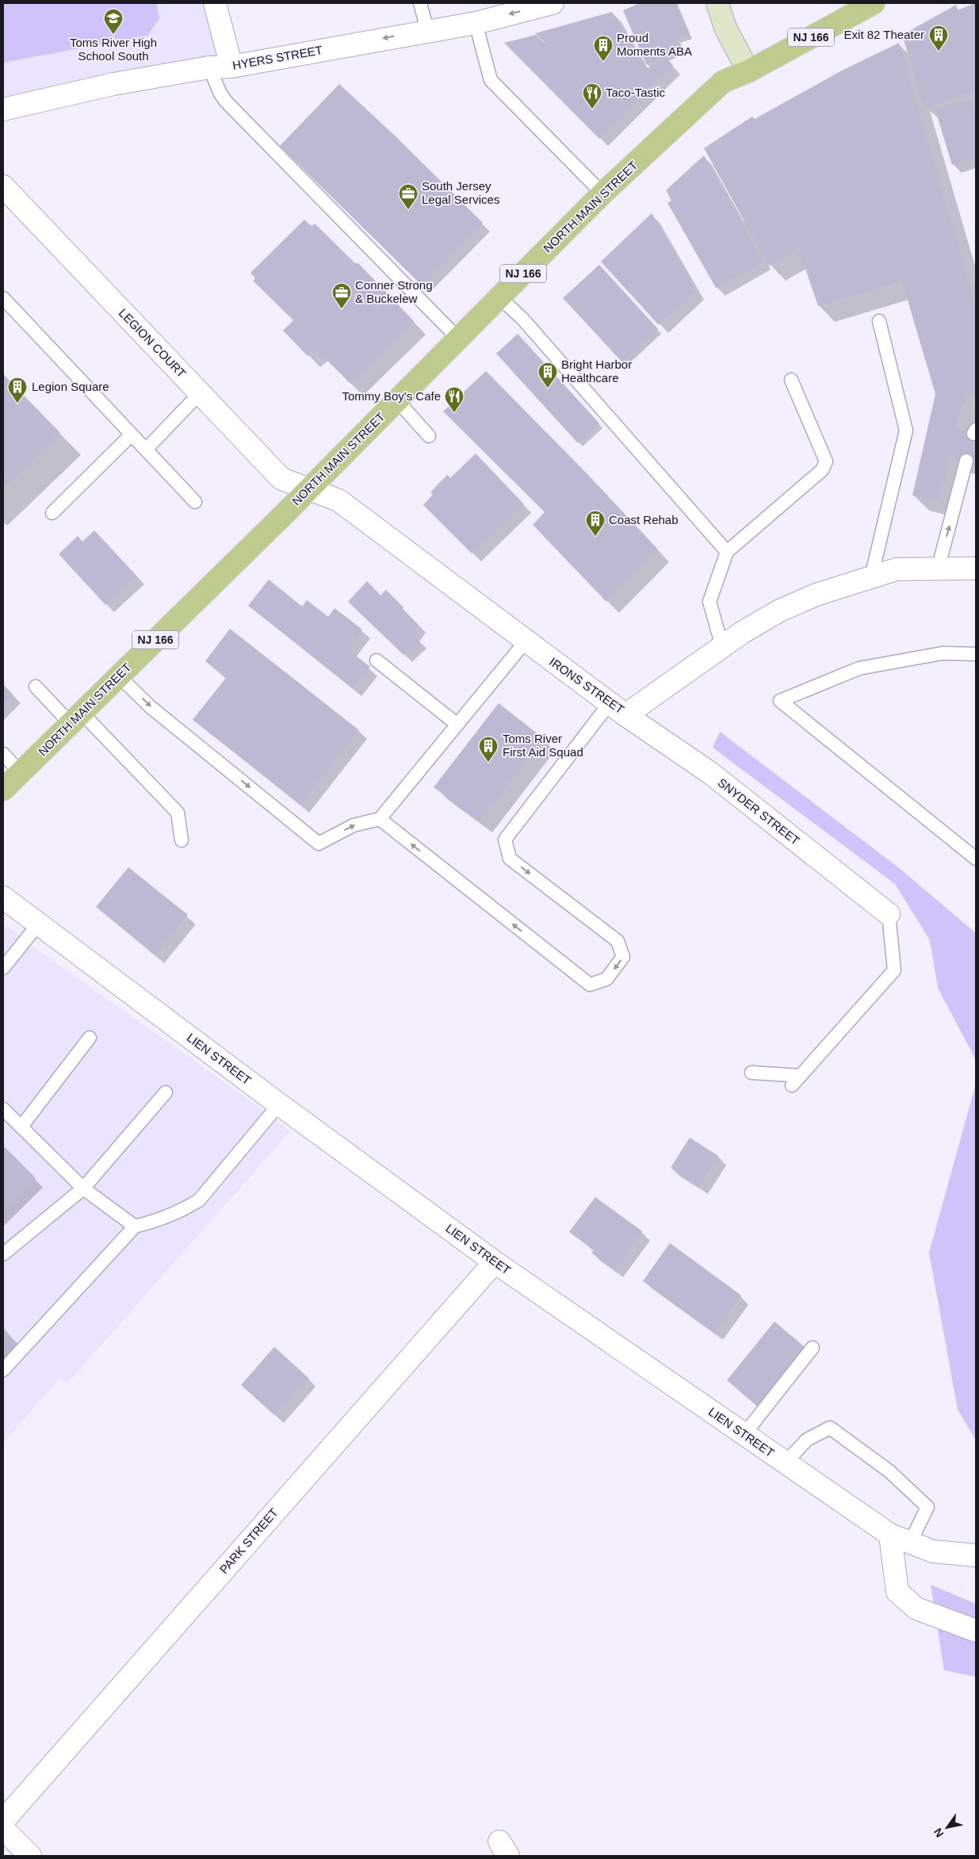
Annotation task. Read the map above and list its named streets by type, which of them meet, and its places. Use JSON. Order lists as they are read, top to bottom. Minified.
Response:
{"streets":{"main road":["NJ 166","NORTH MAIN STREET"],"street":["HYERS STREET","LEGION COURT","IRONS STREET","SNYDER STREET","LIEN STREET","PARK STREET"]},"crossings":[["NORTH MAIN STREET","LEGION COURT"],["NORTH MAIN STREET","IRONS STREET"],["LEGION COURT","IRONS STREET"],["IRONS STREET","SNYDER STREET"],["LIEN STREET","PARK STREET"]],"one_way":["HYERS STREET"],"places":{"school or university":["Toms River High School South"],"building":["Exit 82 Theater","Proud Moments ABA","Bright Harbor Healthcare","Legion Square","Coast Rehab","Toms River First Aid Squad"],"restaurant":["Taco-Tastic","Tommy Boy's Cafe"],"office":["South Jersey Legal Services","Conner Strong & Buckelew"]},"north":"bottom left"}
